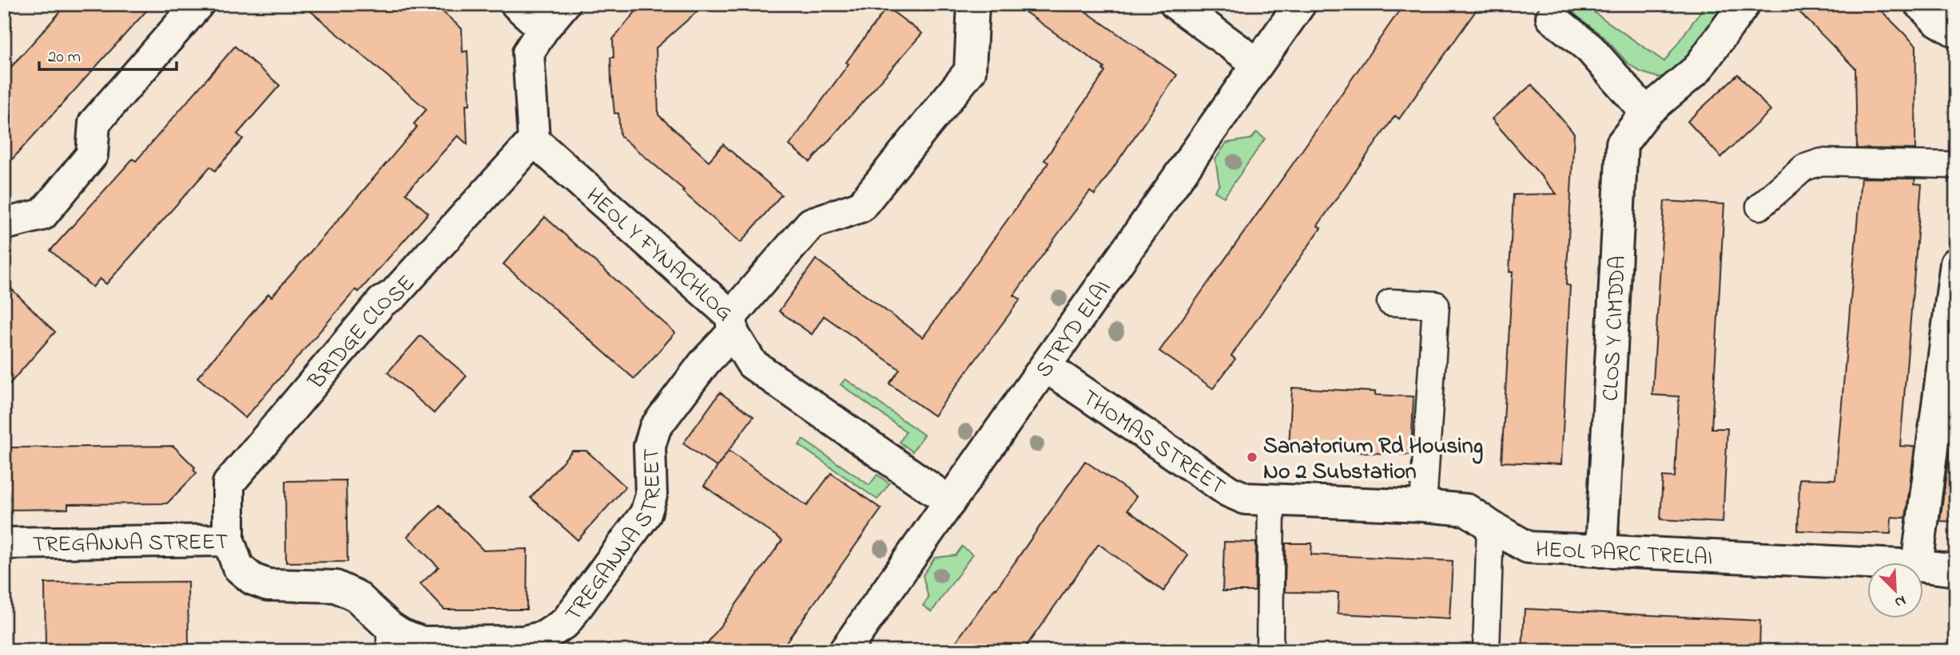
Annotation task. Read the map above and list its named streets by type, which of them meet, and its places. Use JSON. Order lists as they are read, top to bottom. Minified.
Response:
{"streets":{"street":["HEOL Y FYNACHLOG","STRYD ELAI","CLOS Y CIMDDA","BRIDGE CLOSE","THOMAS STREET","TREGANNA STREET","HEOL PARC TRELAI"]},"crossings":[["HEOL Y FYNACHLOG","STRYD ELAI"],["HEOL Y FYNACHLOG","BRIDGE CLOSE"],["HEOL Y FYNACHLOG","TREGANNA STREET"],["STRYD ELAI","THOMAS STREET"],["CLOS Y CIMDDA","HEOL PARC TRELAI"],["BRIDGE CLOSE","TREGANNA STREET"],["THOMAS STREET","HEOL PARC TRELAI"]],"places":["Sanatorium Rd Housing No 2 Substation"],"scale_bar":"20 m","north":"bottom right"}
